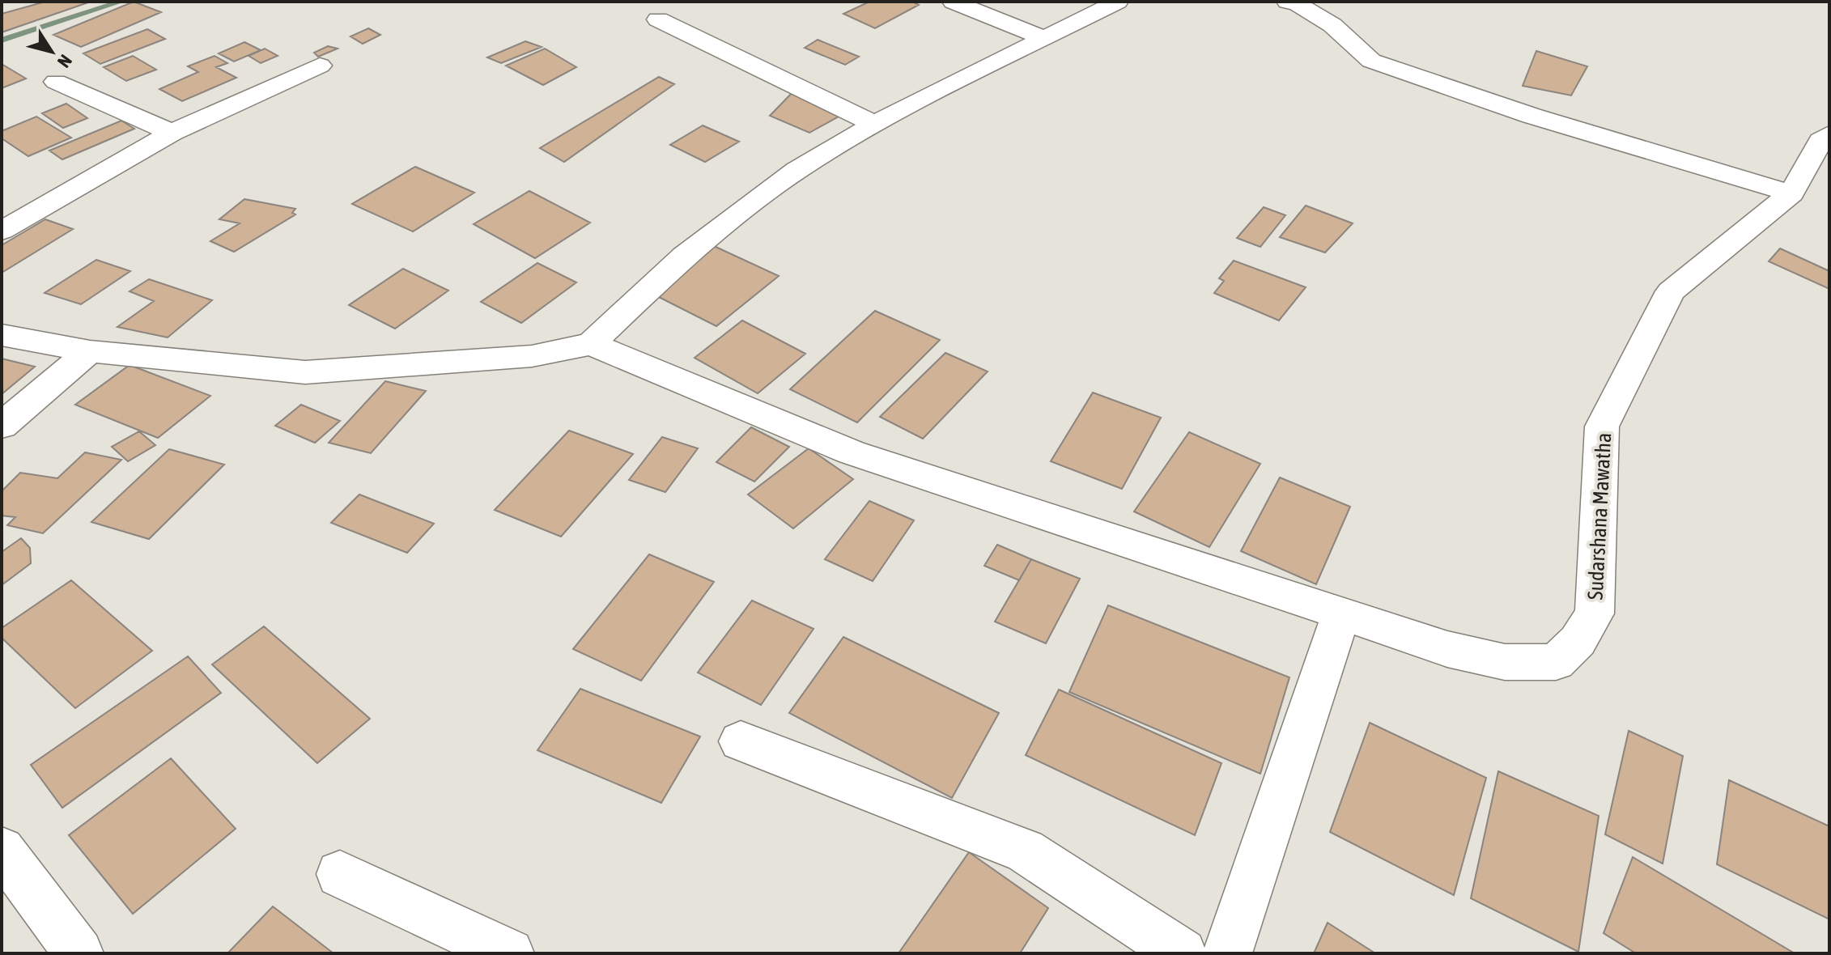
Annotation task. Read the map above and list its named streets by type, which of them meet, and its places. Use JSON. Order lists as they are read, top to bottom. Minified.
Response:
{"streets":{"street":["Sudarshana Mawatha"]},"north":"bottom right"}
